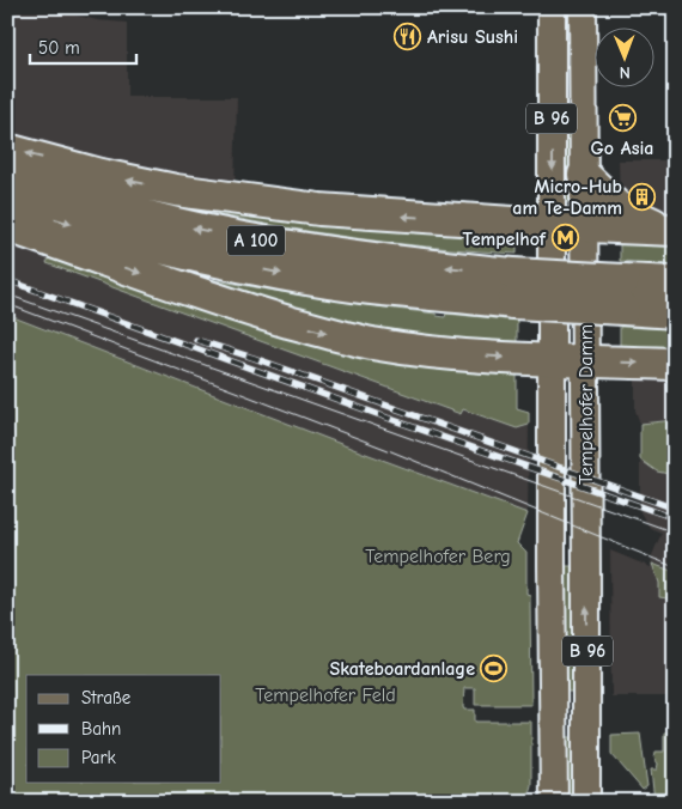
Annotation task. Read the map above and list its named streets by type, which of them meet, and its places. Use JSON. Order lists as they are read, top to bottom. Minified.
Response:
{"streets":{"highway":["A 100"],"main road":["B 96","Tempelhofer Damm"]},"parks":["Tempelhofer Berg","Tempelhofer Feld"],"places":{"restaurant":["Arisu Sushi"],"supermarket":["Go Asia"],"building":["Micro-Hub am Te-Damm"],"metro station":["Tempelhof"],"sports":["Skateboardanlage"]},"legend":["Straße","Bahn","Park"],"scale_bar":"50 m","north":"bottom"}
